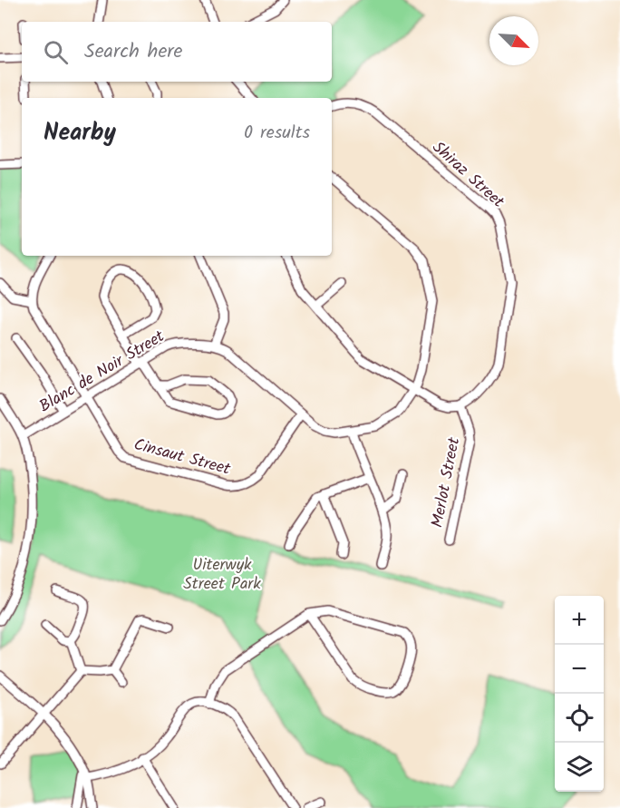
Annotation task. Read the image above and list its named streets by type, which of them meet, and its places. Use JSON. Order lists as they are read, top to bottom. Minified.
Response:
{"streets":{"street":["Shiraz Street","Blanc de Noir Street","Cinsaut Street","Merlot Street"]},"crossings":[["Shiraz Street","Merlot Street"],["Blanc de Noir Street","Cinsaut Street"]],"parks":["Uiterwyk Street Park"],"north":"bottom right","page":{"search":"Search here","heading":["Nearby","0 results"],"map_buttons":["+","−"]}}
